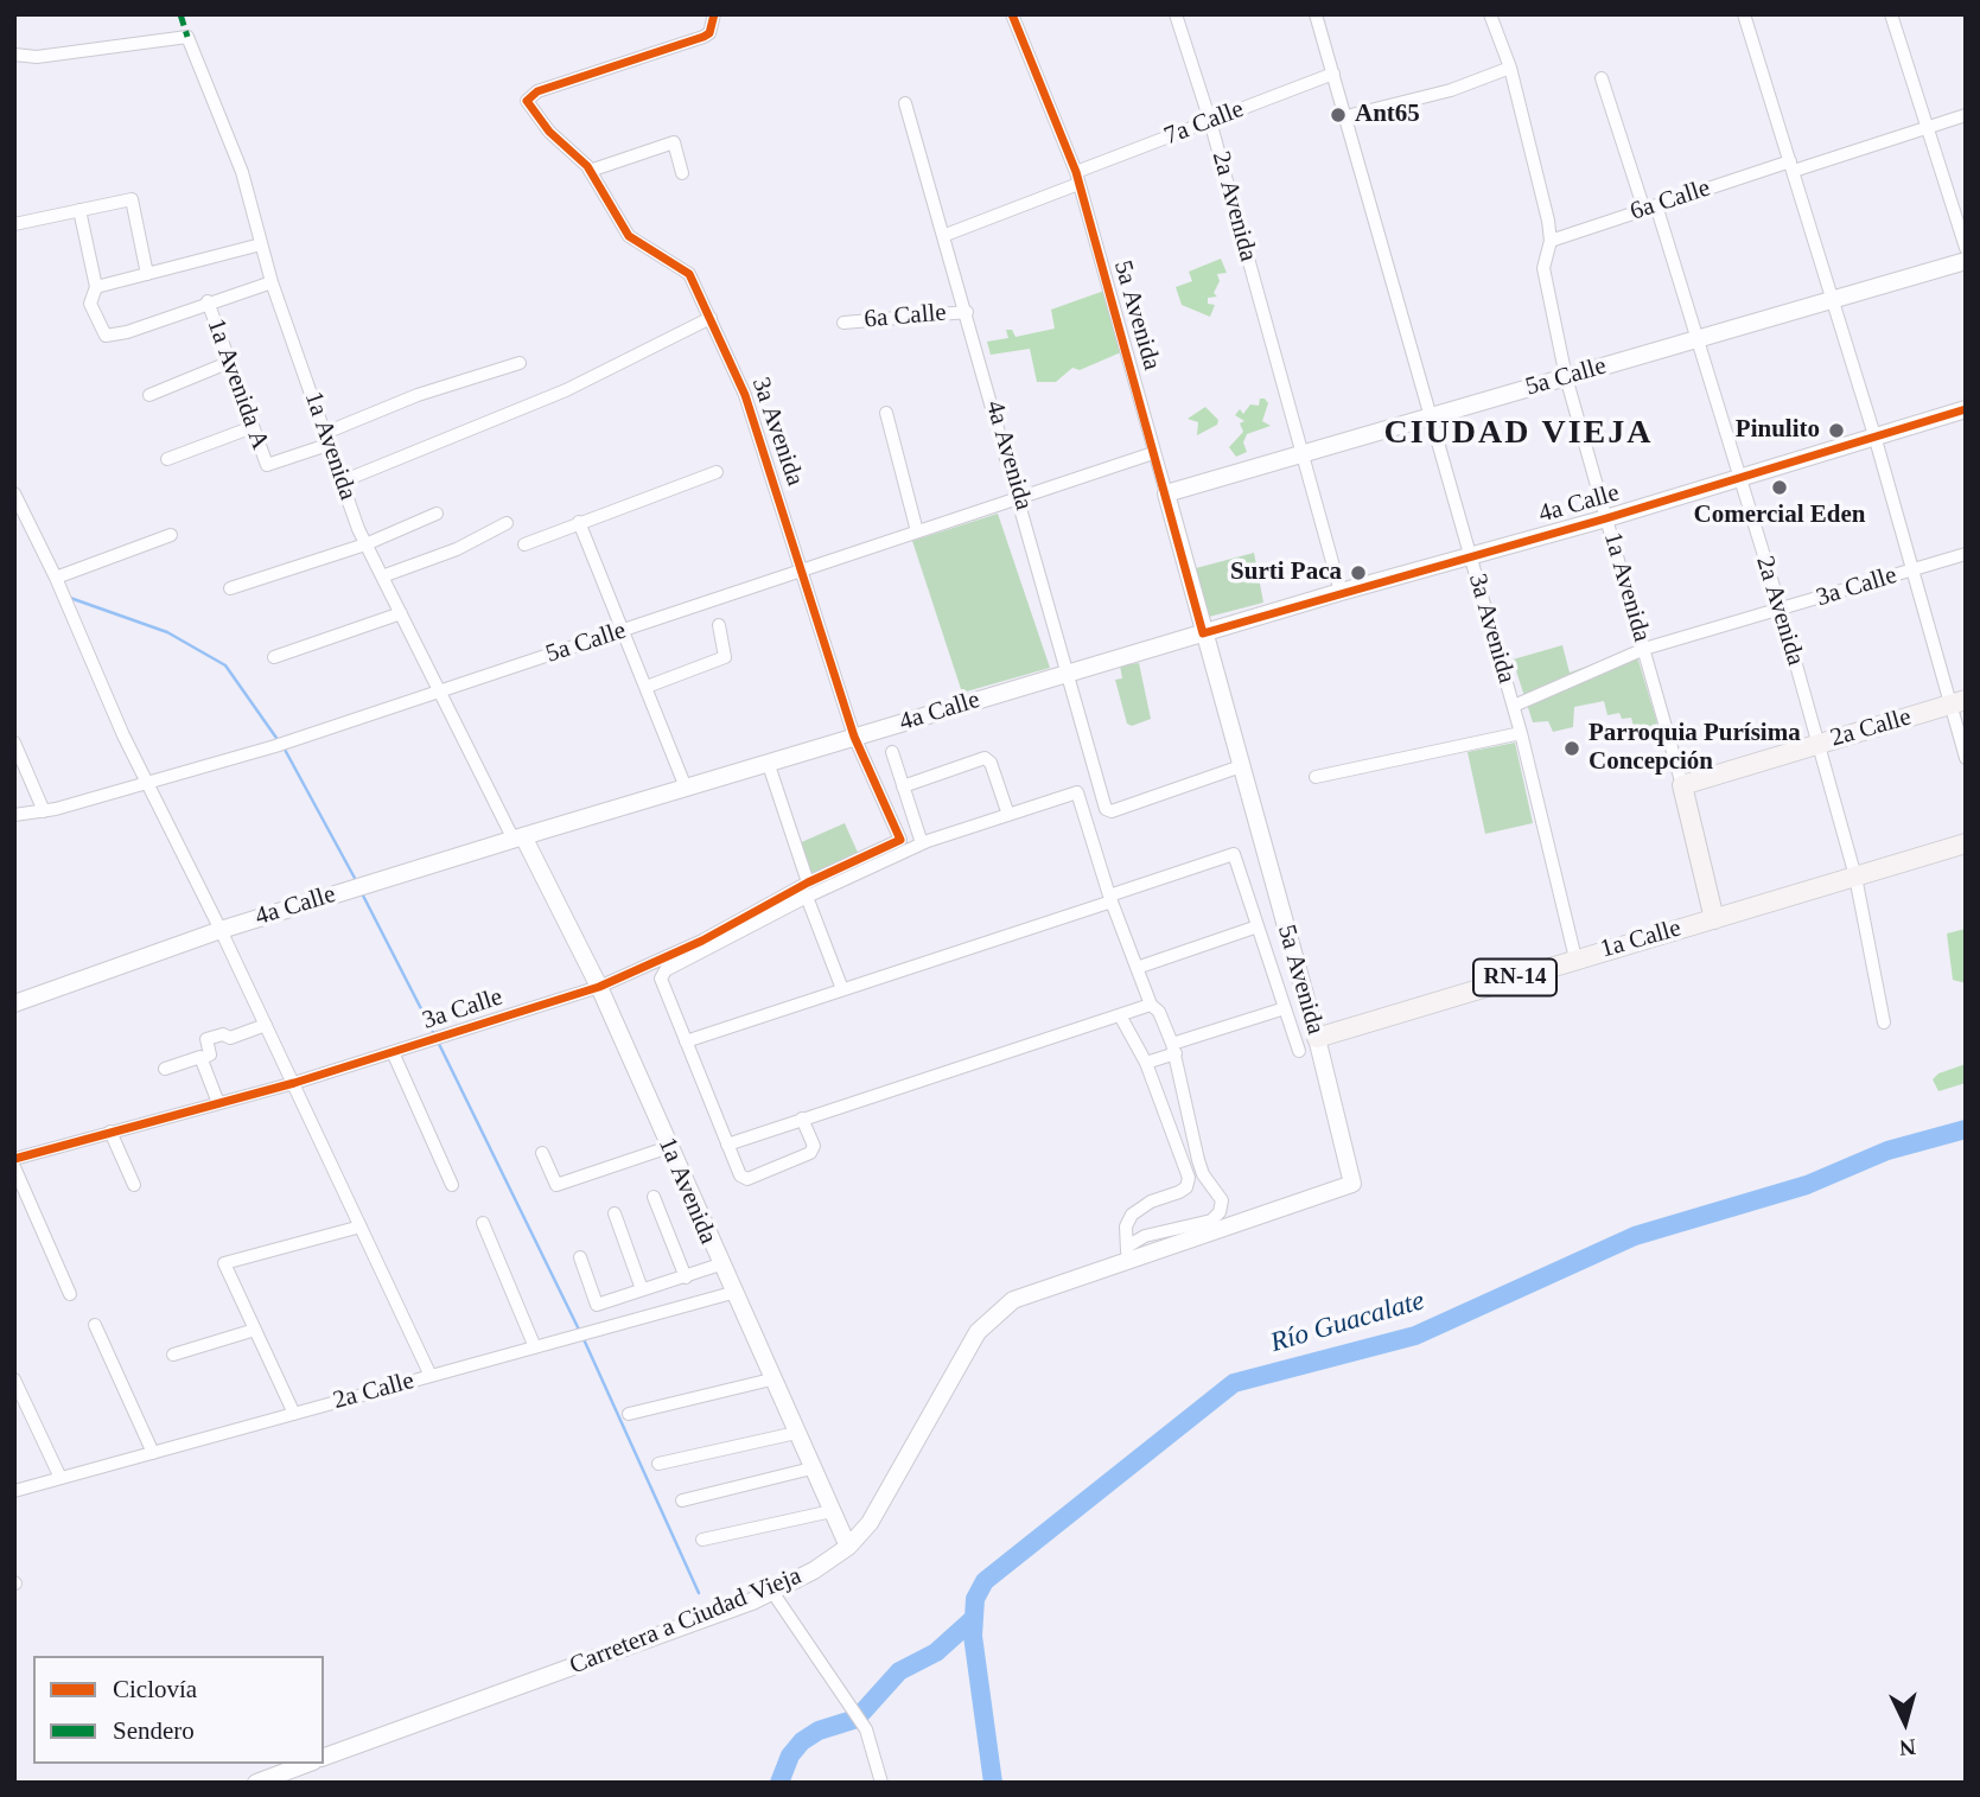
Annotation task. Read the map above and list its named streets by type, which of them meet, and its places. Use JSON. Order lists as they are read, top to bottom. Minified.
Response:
{"streets":{"main road":["5a Avenida","5a Calle","1a Avenida","4a Calle","2a Calle","1a Calle","RN-14","Carretera a Ciudad Vieja"],"street":["7a Calle","6a Calle","2a Avenida","1a Avenida A","3a Avenida","4a Avenida","3a Calle"]},"crossings":[["7a Calle","2a Avenida"],["7a Calle","5a Avenida"],["7a Calle","3a Avenida"],["7a Calle","4a Avenida"],["6a Calle","2a Avenida"],["6a Calle","1a Avenida"],["6a Calle","4a Avenida"],["2a Avenida","5a Calle"],["2a Avenida","4a Calle"],["2a Avenida","3a Calle"],["2a Avenida","2a Calle"],["2a Avenida","1a Calle"],["5a Avenida","5a Calle"],["5a Avenida","4a Avenida"],["5a Avenida","4a Calle"],["5a Avenida","1a Calle"],["5a Avenida","Carretera a Ciudad Vieja"],["5a Calle","3a Avenida"],["5a Calle","1a Avenida"],["5a Calle","4a Avenida"],["1a Avenida A","1a Avenida"],["3a Avenida","4a Calle"],["3a Avenida","3a Calle"],["3a Avenida","1a Calle"],["1a Avenida","4a Calle"],["1a Avenida","3a Calle"],["1a Avenida","2a Calle"],["1a Avenida","1a Calle"],["1a Avenida","Carretera a Ciudad Vieja"],["4a Avenida","4a Calle"]],"districts":["CIUDAD VIEJA"],"water":["Río Guacalate"],"places":["Ant65","Pinulito","Comercial Eden","Surti Paca","Parroquia Purísima Concepción"],"legend":["Ciclovía","Sendero"],"north":"bottom"}
